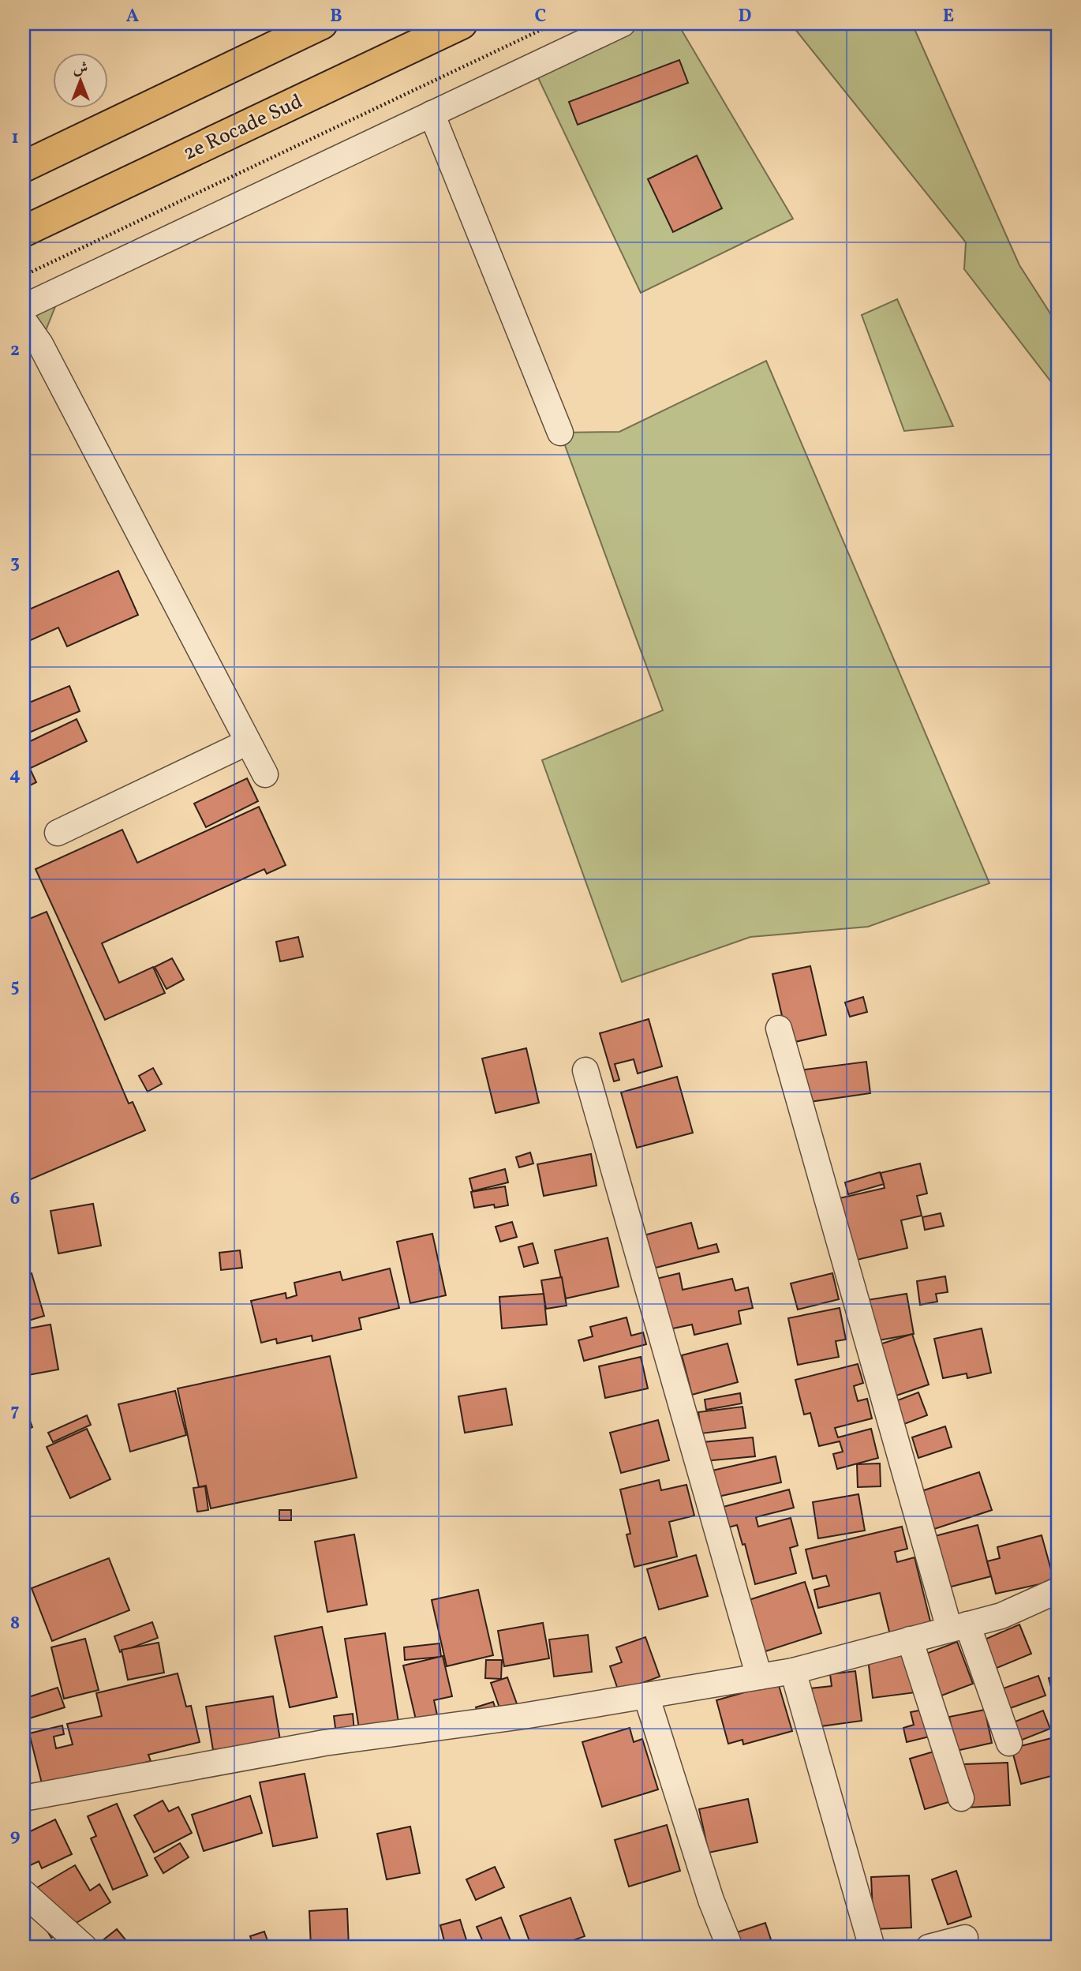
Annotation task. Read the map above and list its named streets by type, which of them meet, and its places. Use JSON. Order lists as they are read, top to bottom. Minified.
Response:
{"streets":{"highway":["2e Rocade Sud"]},"north":"top","grid":{"columns":["A","B","C","D","E"],"rows":["1","2","3","4","5","6","7","8","9"]}}
